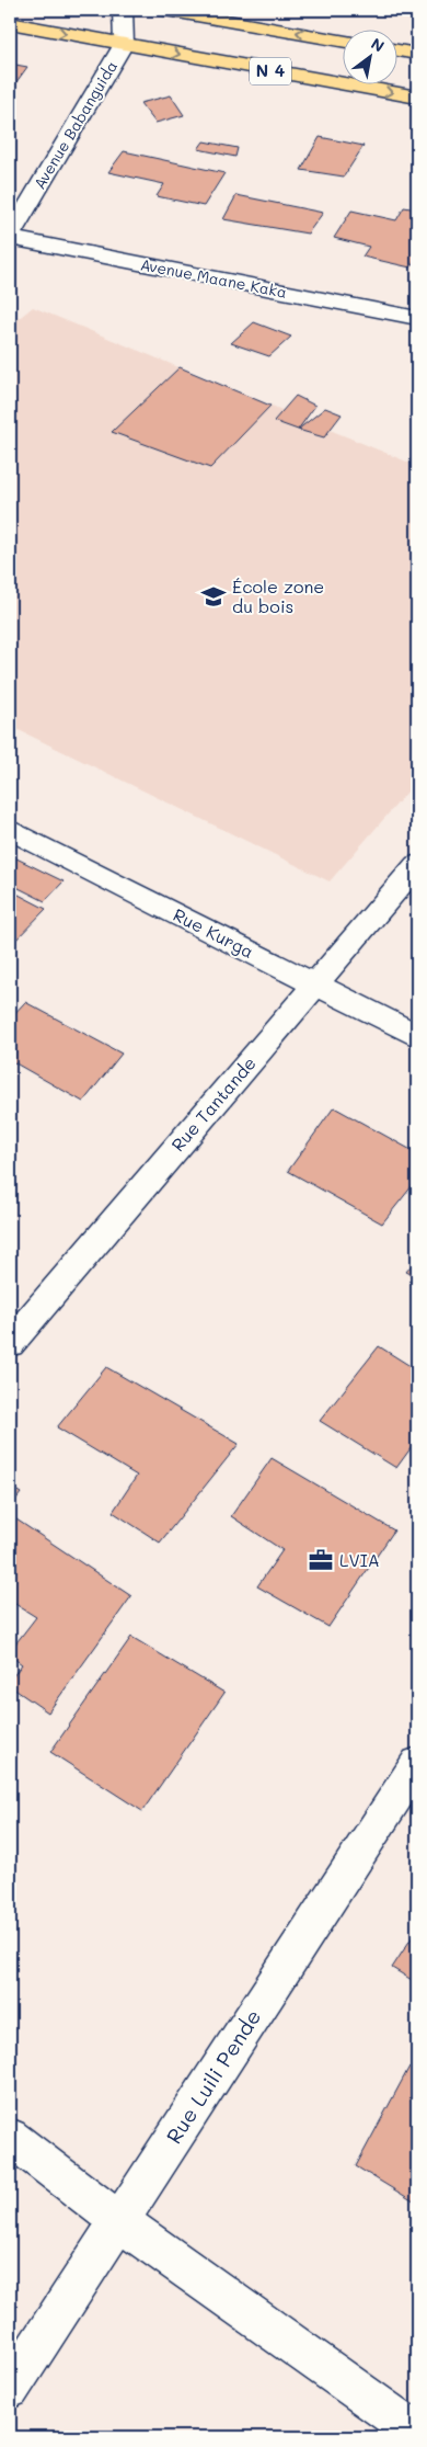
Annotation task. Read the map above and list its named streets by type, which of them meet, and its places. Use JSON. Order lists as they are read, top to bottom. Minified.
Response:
{"streets":{"highway":["N 4"],"street":["Avenue Babanguida","Avenue Maane Kaka","Rue Kurga","Rue Tantande","Rue Luili Pende"]},"crossings":[["N 4","Avenue Babanguida"],["Avenue Babanguida","Avenue Maane Kaka"],["Rue Kurga","Rue Tantande"]],"places":{"school or university":["École zone du bois"],"office":["LVIA"]},"north":"top right"}
